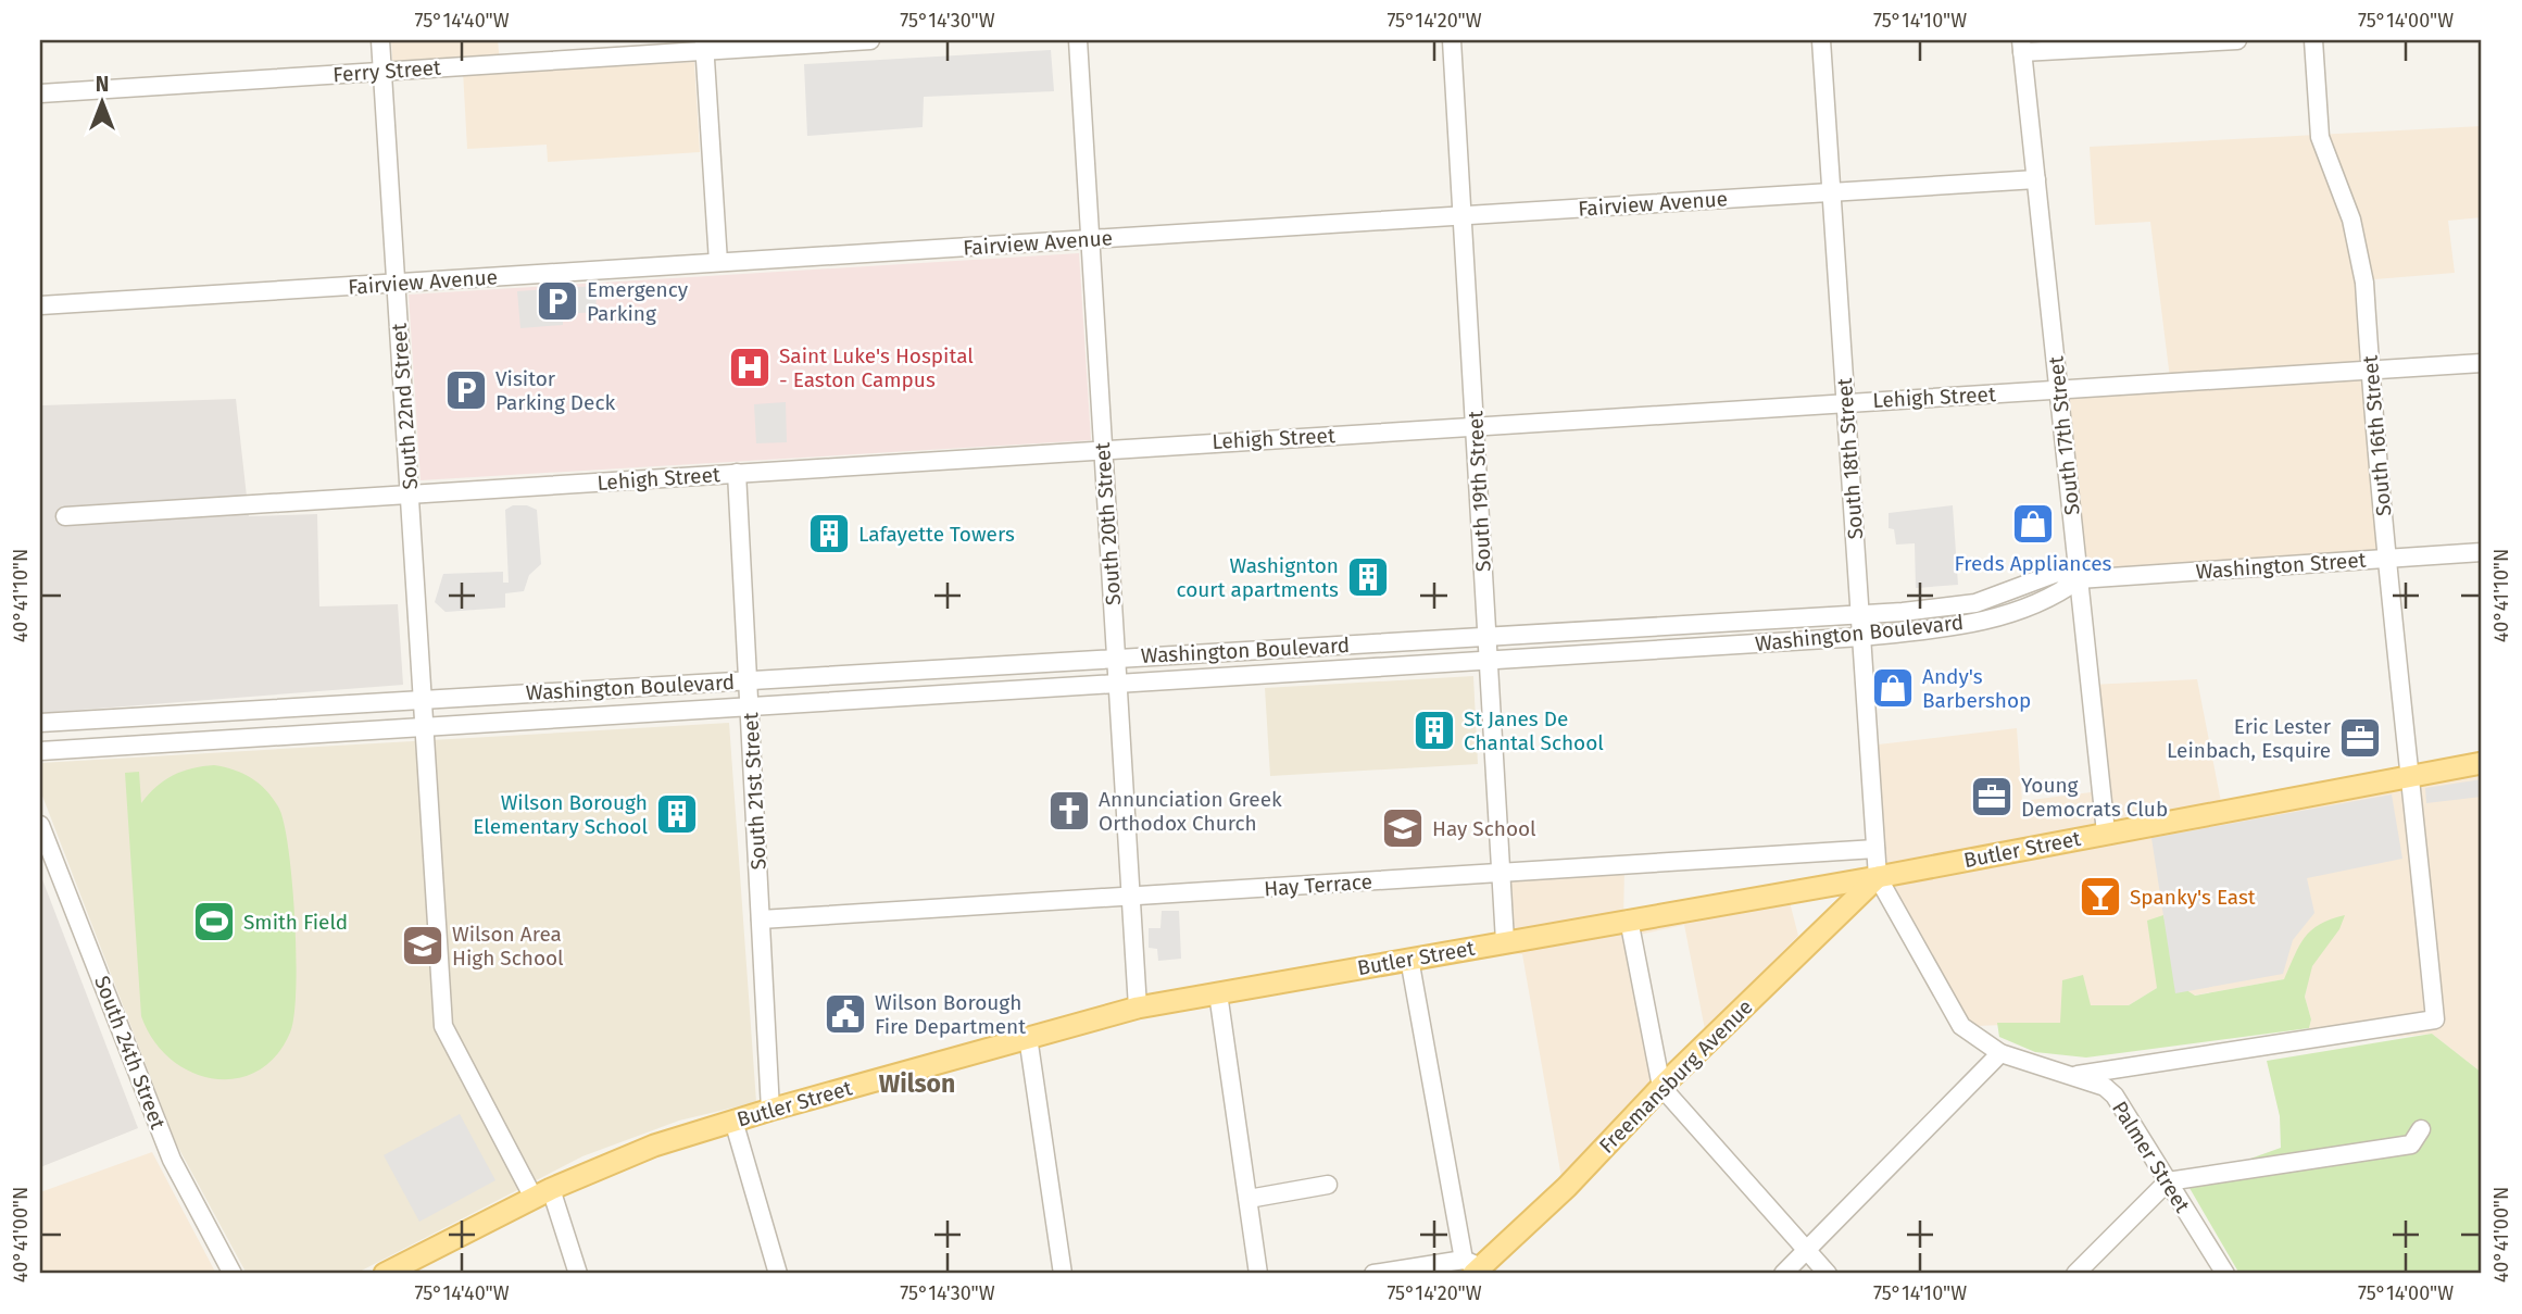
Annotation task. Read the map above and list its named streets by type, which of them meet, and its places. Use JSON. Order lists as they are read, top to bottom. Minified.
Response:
{"streets":{"main road":["Butler Street","Freemansburg Avenue"],"street":["Ferry Street","Fairview Avenue","Lehigh Street","South 22nd Street","South 17th Street","South 16th Street","South 18th Street","South 19th Street","South 20th Street","Washington Street","Washington Boulevard","South 21st Street","Hay Terrace","South 24th Street","Palmer Street"]},"crossings":[["Ferry Street","South 22nd Street"],["Fairview Avenue","South 22nd Street"],["Fairview Avenue","South 17th Street"],["Fairview Avenue","South 18th Street"],["Fairview Avenue","South 19th Street"],["Fairview Avenue","South 20th Street"],["Lehigh Street","South 22nd Street"],["Lehigh Street","South 17th Street"],["Lehigh Street","South 16th Street"],["Lehigh Street","South 18th Street"],["Lehigh Street","South 19th Street"],["Lehigh Street","South 20th Street"],["Lehigh Street","South 21st Street"],["South 22nd Street","Washington Boulevard"],["South 22nd Street","Butler Street"],["South 17th Street","Washington Street"],["South 17th Street","Washington Boulevard"],["South 17th Street","Butler Street"],["South 16th Street","Washington Street"],["South 16th Street","Butler Street"],["South 16th Street","Palmer Street"],["South 18th Street","Washington Boulevard"],["South 18th Street","Butler Street"],["South 18th Street","Hay Terrace"],["South 18th Street","Freemansburg Avenue"],["South 18th Street","Palmer Street"],["South 19th Street","Washington Boulevard"],["South 19th Street","Butler Street"],["South 19th Street","Hay Terrace"],["South 20th Street","Washington Boulevard"],["South 20th Street","Butler Street"],["South 20th Street","Hay Terrace"],["Washington Street","Washington Boulevard"],["Washington Boulevard","South 21st Street"],["South 21st Street","Butler Street"],["South 21st Street","Hay Terrace"],["Butler Street","Freemansburg Avenue"],["Butler Street","Palmer Street"],["Freemansburg Avenue","Palmer Street"]],"districts":["Wilson"],"places":{"parking":["Emergency Parking","Visitor Parking Deck"],"hospital":["Saint Luke's Hospital - Easton Campus"],"shop":["Freds Appliances","Andy's Barbershop"],"building":["Lafayette Towers","Washignton court apartments","St Janes De Chantal School","Wilson Borough Elementary School"],"office":["Eric Lester Leinbach, Esquire","Young Democrats Club"],"church":["Annunciation Greek Orthodox Church"],"school or university":["Hay School","Wilson Area High School"],"bar":["Spanky's East"],"sports":["Smith Field"],"public building":["Wilson Borough Fire Department"]},"north":"top","coordinates":["75°14'40\"W","75°14'30\"W","75°14'20\"W","75°14'10\"W","75°14'00\"W","40°41'10\"N","40°41'00\"N"]}
